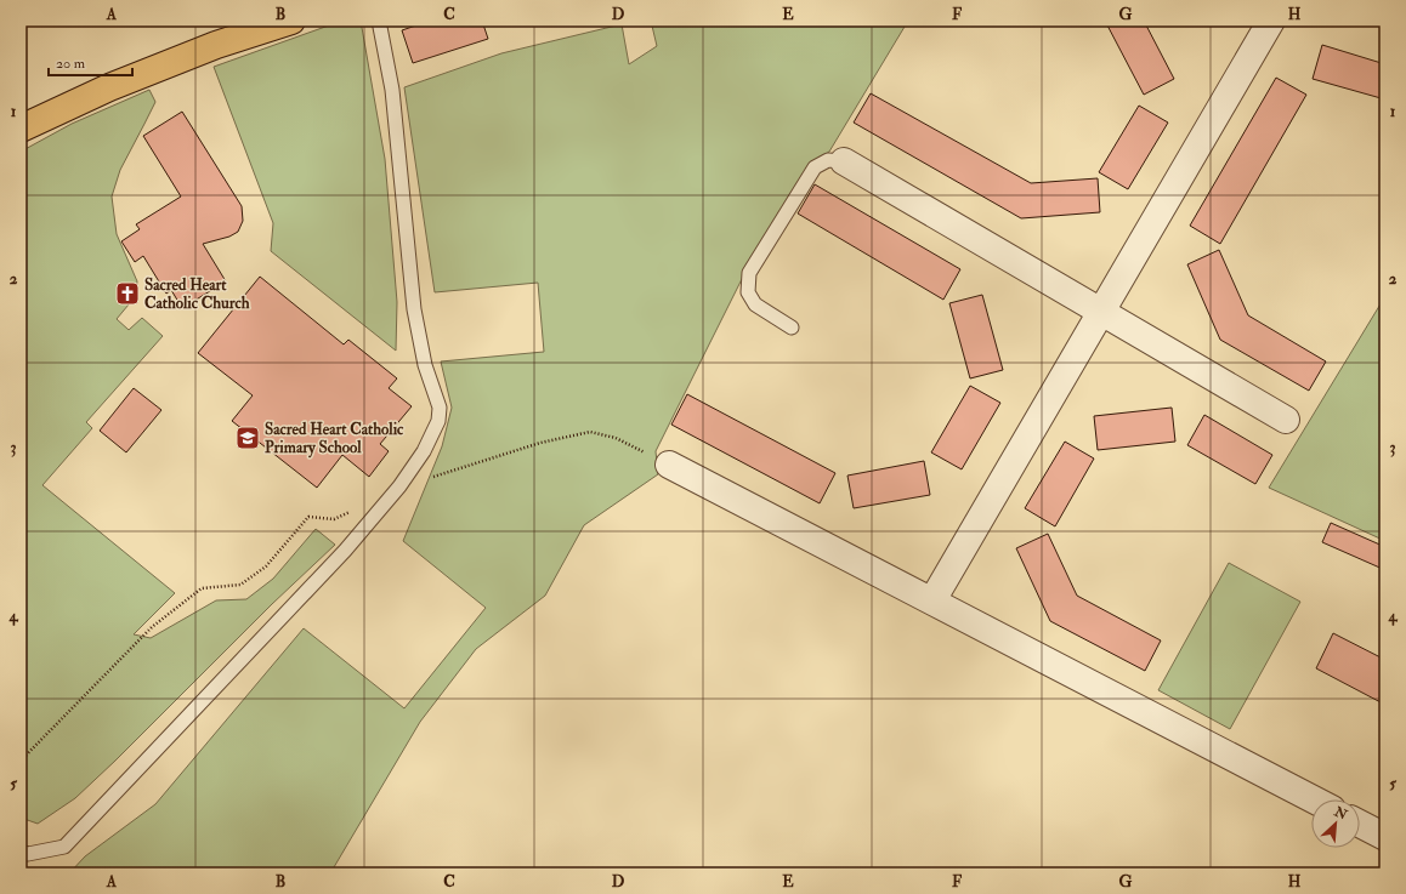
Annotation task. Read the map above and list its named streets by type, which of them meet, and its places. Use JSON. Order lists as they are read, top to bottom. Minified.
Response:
{"places":{"church":["Sacred Heart Catholic Church"],"school or university":["Sacred Heart Catholic Primary School"]},"scale_bar":"20 m","north":"top right","grid":{"columns":["A","B","C","D","E","F","G","H"],"rows":["1","2","3","4","5"]}}
